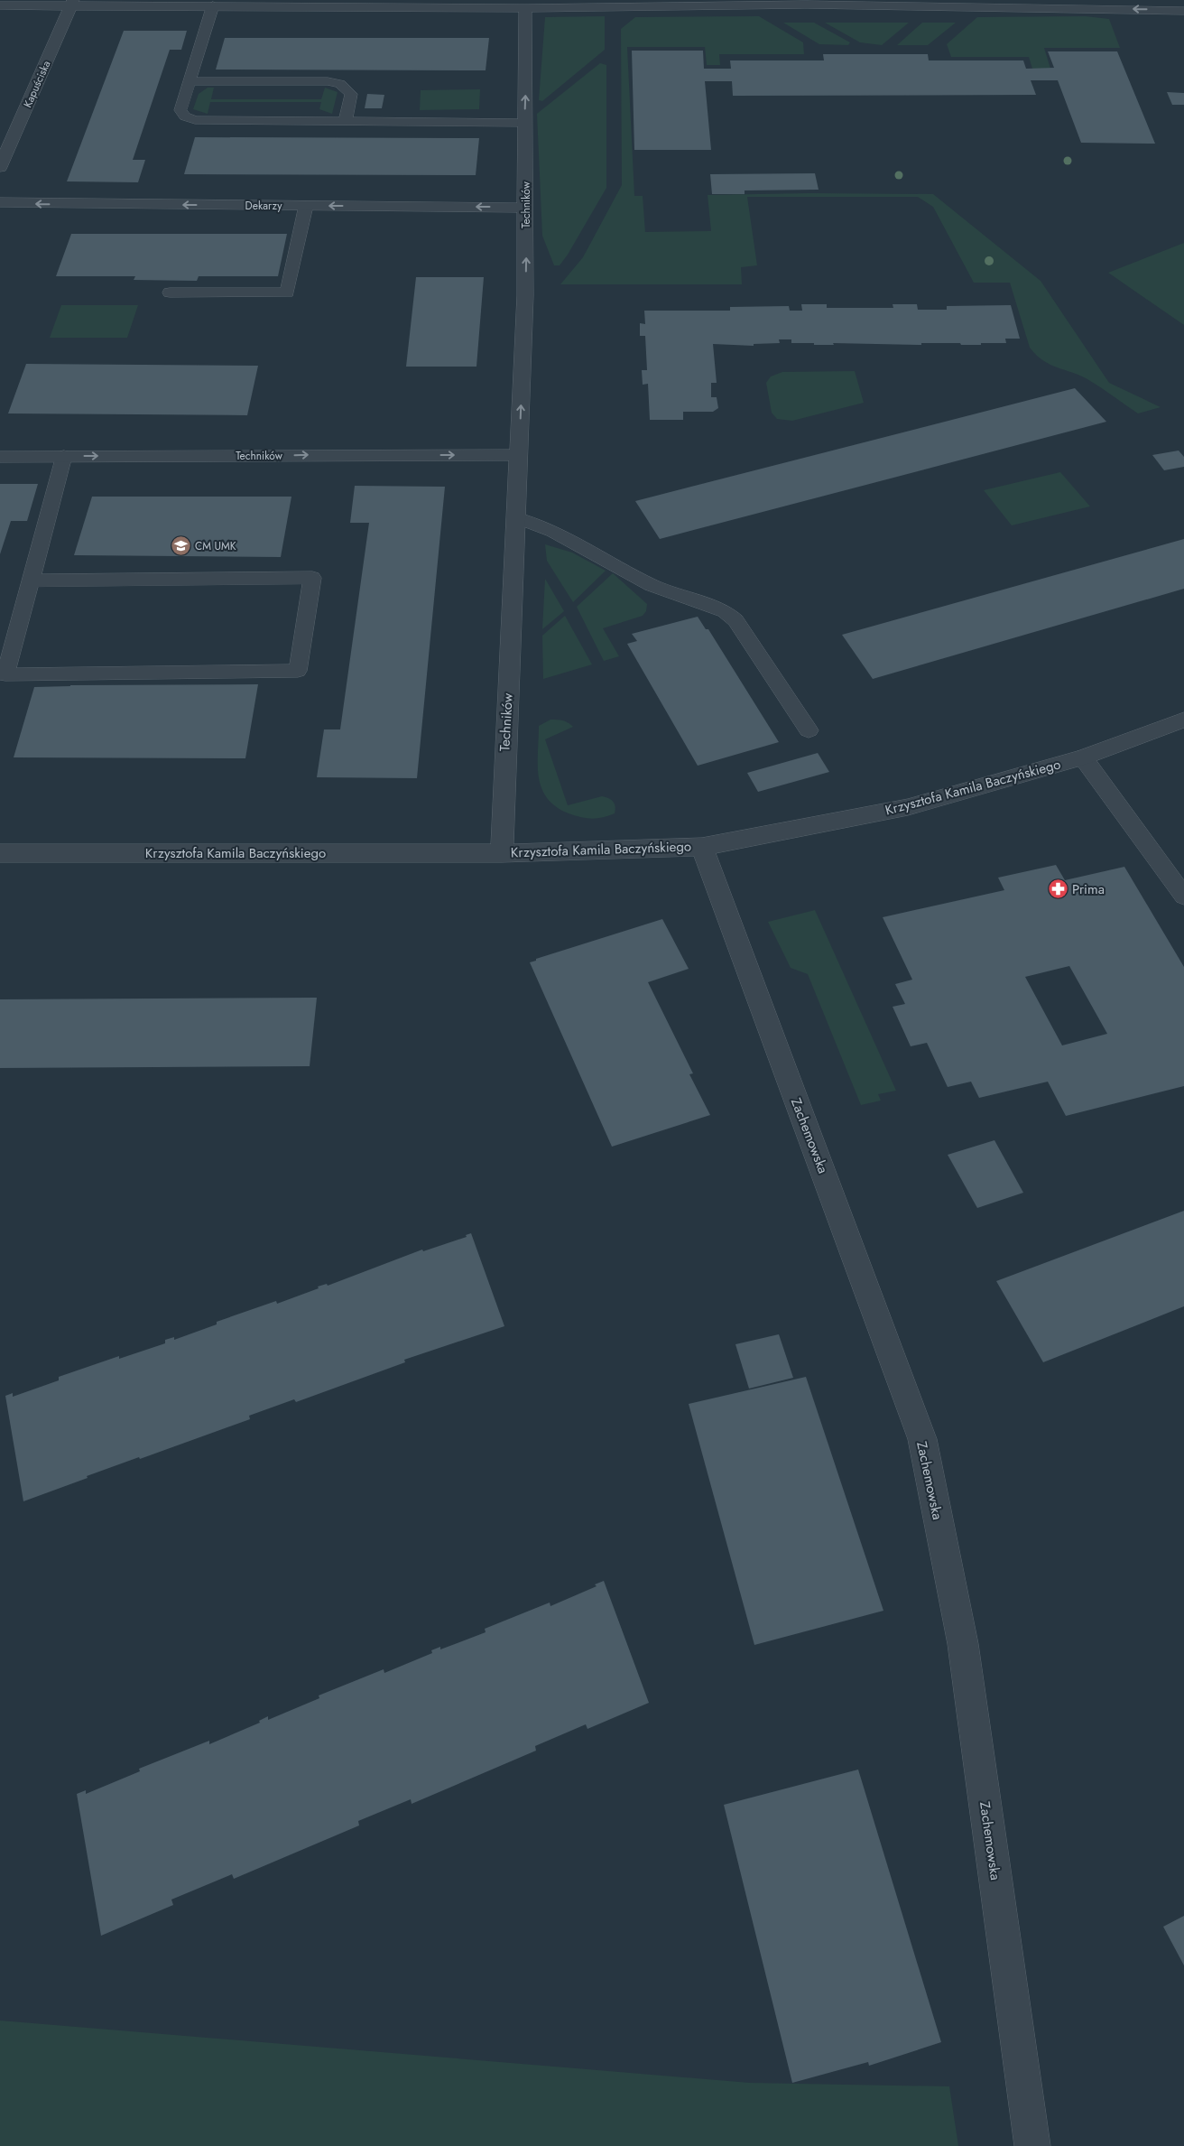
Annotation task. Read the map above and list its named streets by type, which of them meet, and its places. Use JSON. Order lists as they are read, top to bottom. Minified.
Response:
{"streets":{"street":["Kapuściska","Techników","Dekarzy","Krzysztofa Kamila Baczyńskiego","Zachemowska"]},"crossings":[["Techników","Dekarzy"],["Techników","Krzysztofa Kamila Baczyńskiego"],["Krzysztofa Kamila Baczyńskiego","Zachemowska"]],"places":{"school or university":["CM UMK"],"pharmacy":["Prima"]}}
